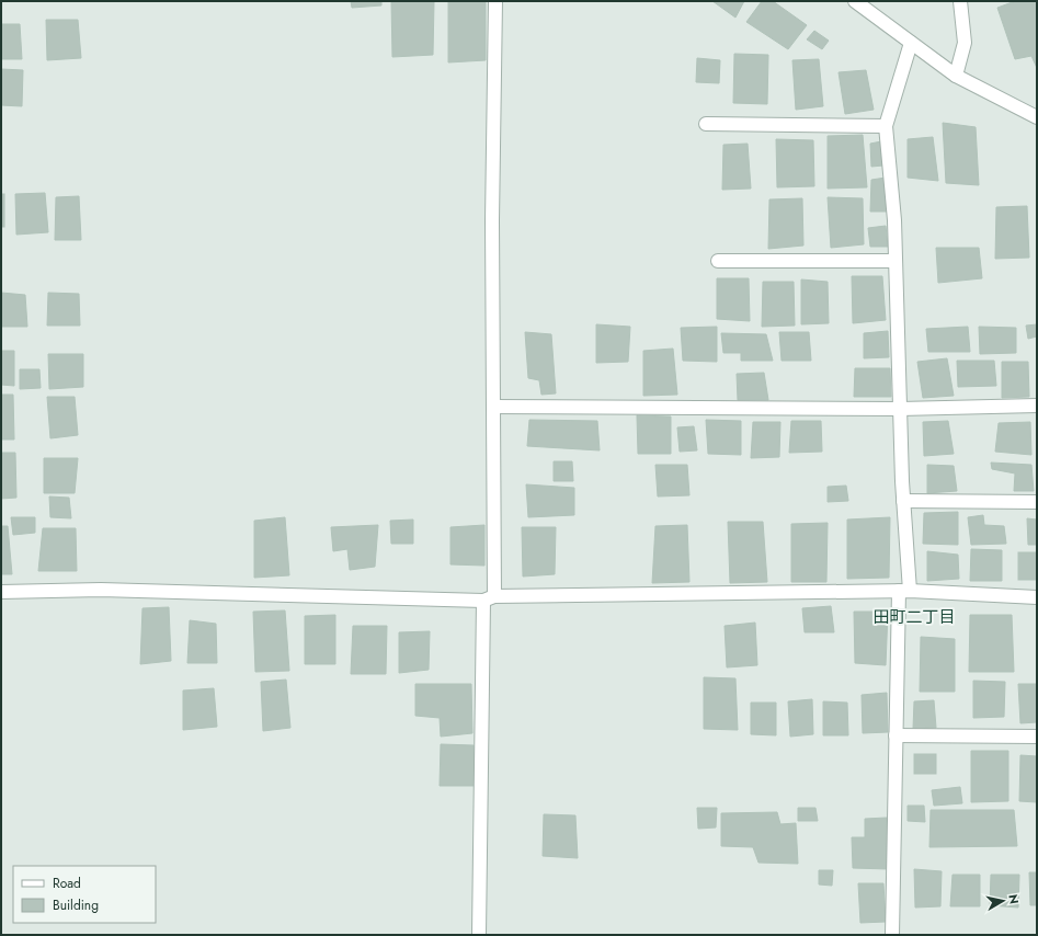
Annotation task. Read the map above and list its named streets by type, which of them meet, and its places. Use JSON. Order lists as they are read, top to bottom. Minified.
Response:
{"districts":["田町二丁目"],"legend":["Road","Building"],"north":"right"}
